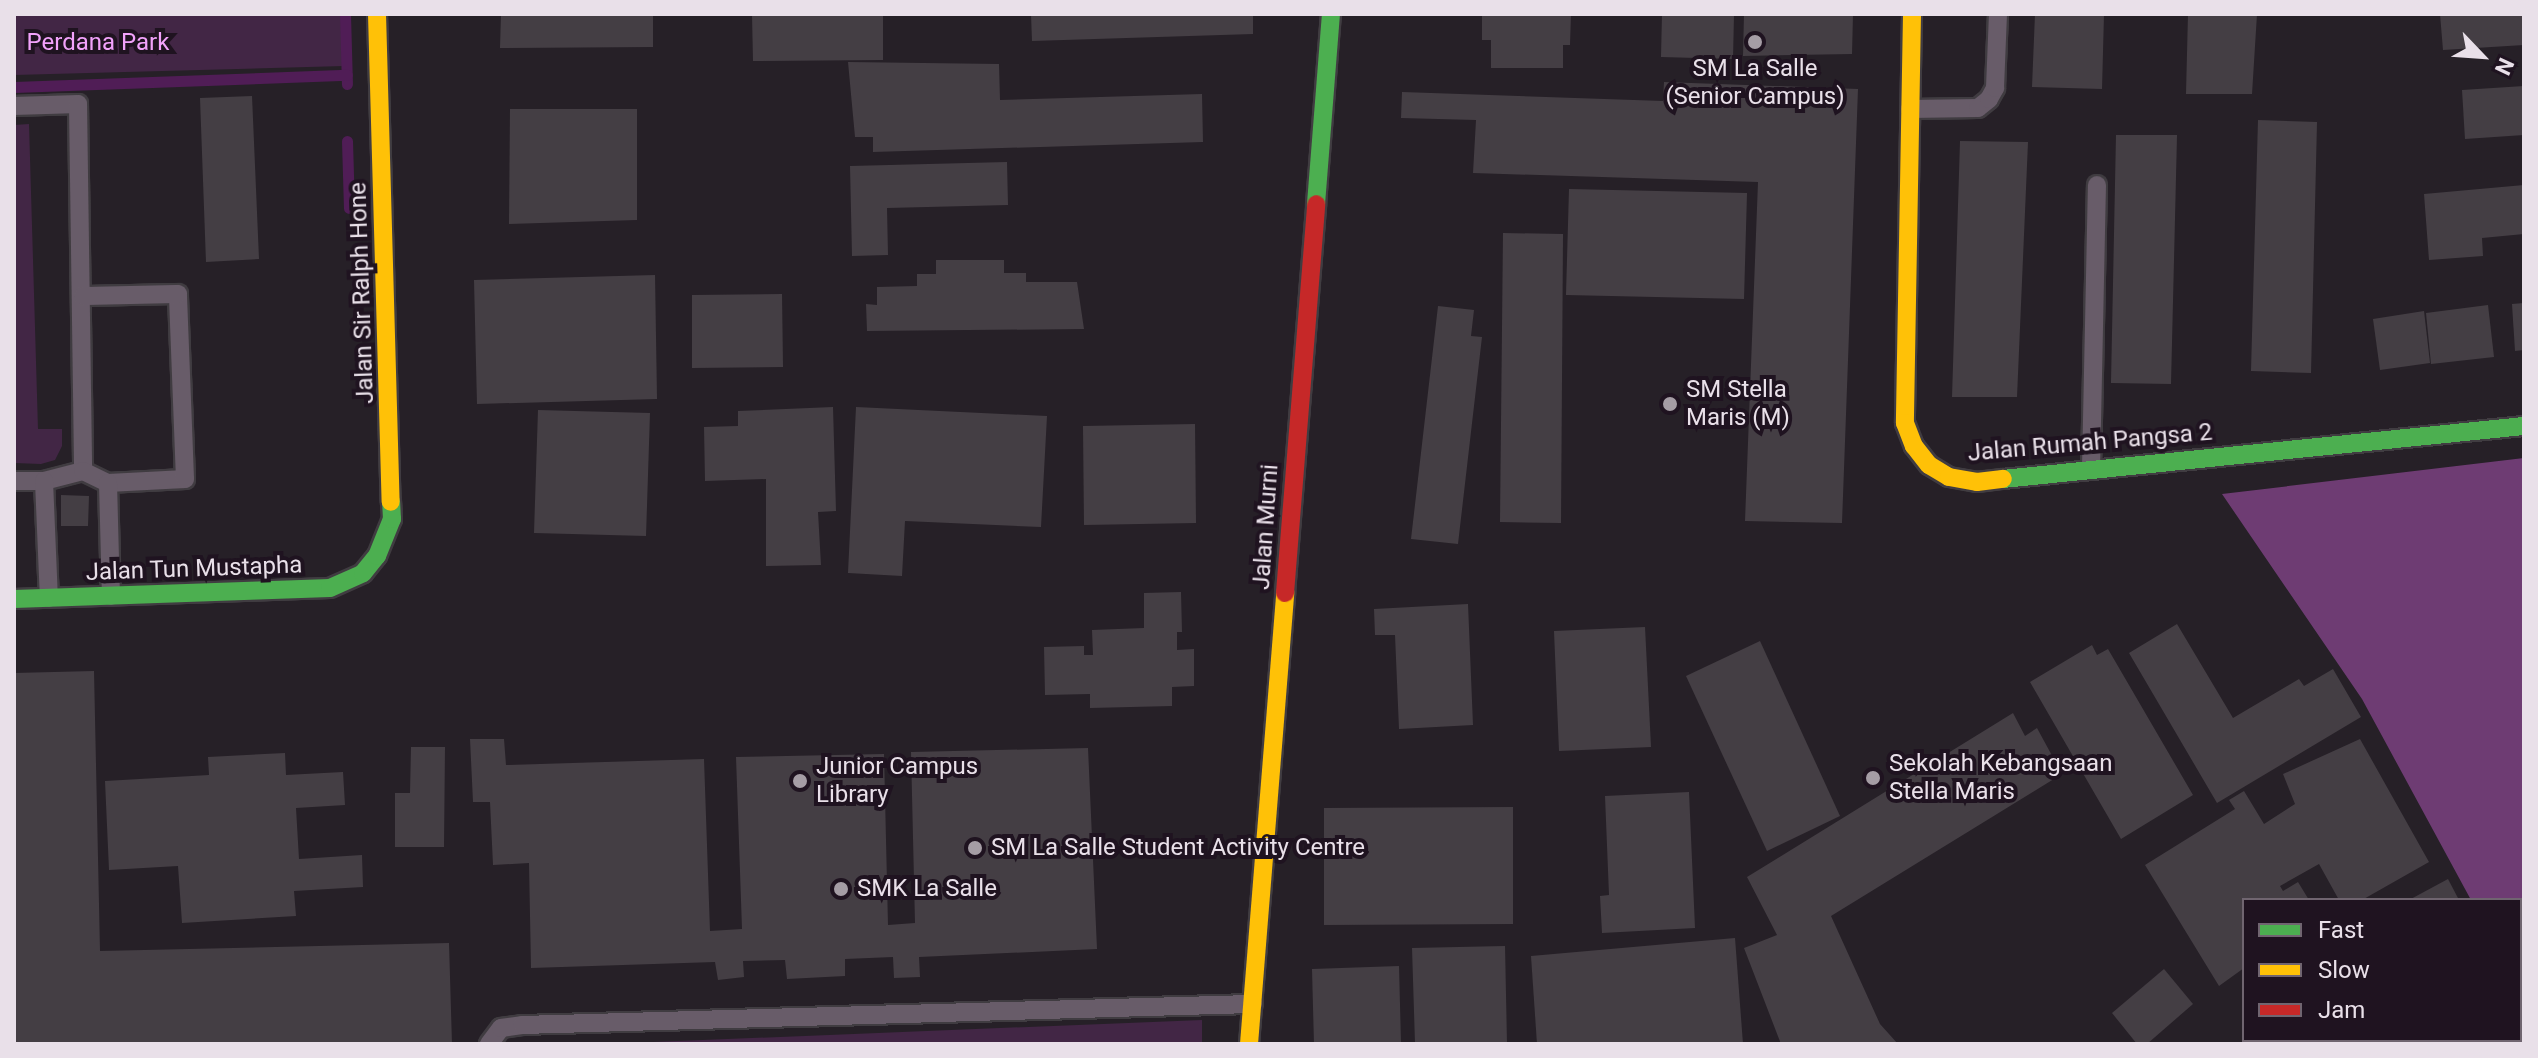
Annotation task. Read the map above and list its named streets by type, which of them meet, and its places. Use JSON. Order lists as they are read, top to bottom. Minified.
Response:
{"streets":{"street":["Jalan Sir Ralph Hone","Jalan Rumah Pangsa 2","Jalan Murni","Jalan Tun Mustapha"]},"crossings":[["Jalan Sir Ralph Hone","Jalan Tun Mustapha"]],"parks":["Perdana Park"],"places":["SM La Salle (Senior Campus)","SM Stella Maris (M)","Sekolah Kebangsaan Stella Maris","Junior Campus Library","SM La Salle Student Activity Centre","SMK La Salle"],"legend":["Fast","Slow","Jam"],"north":"bottom right"}
